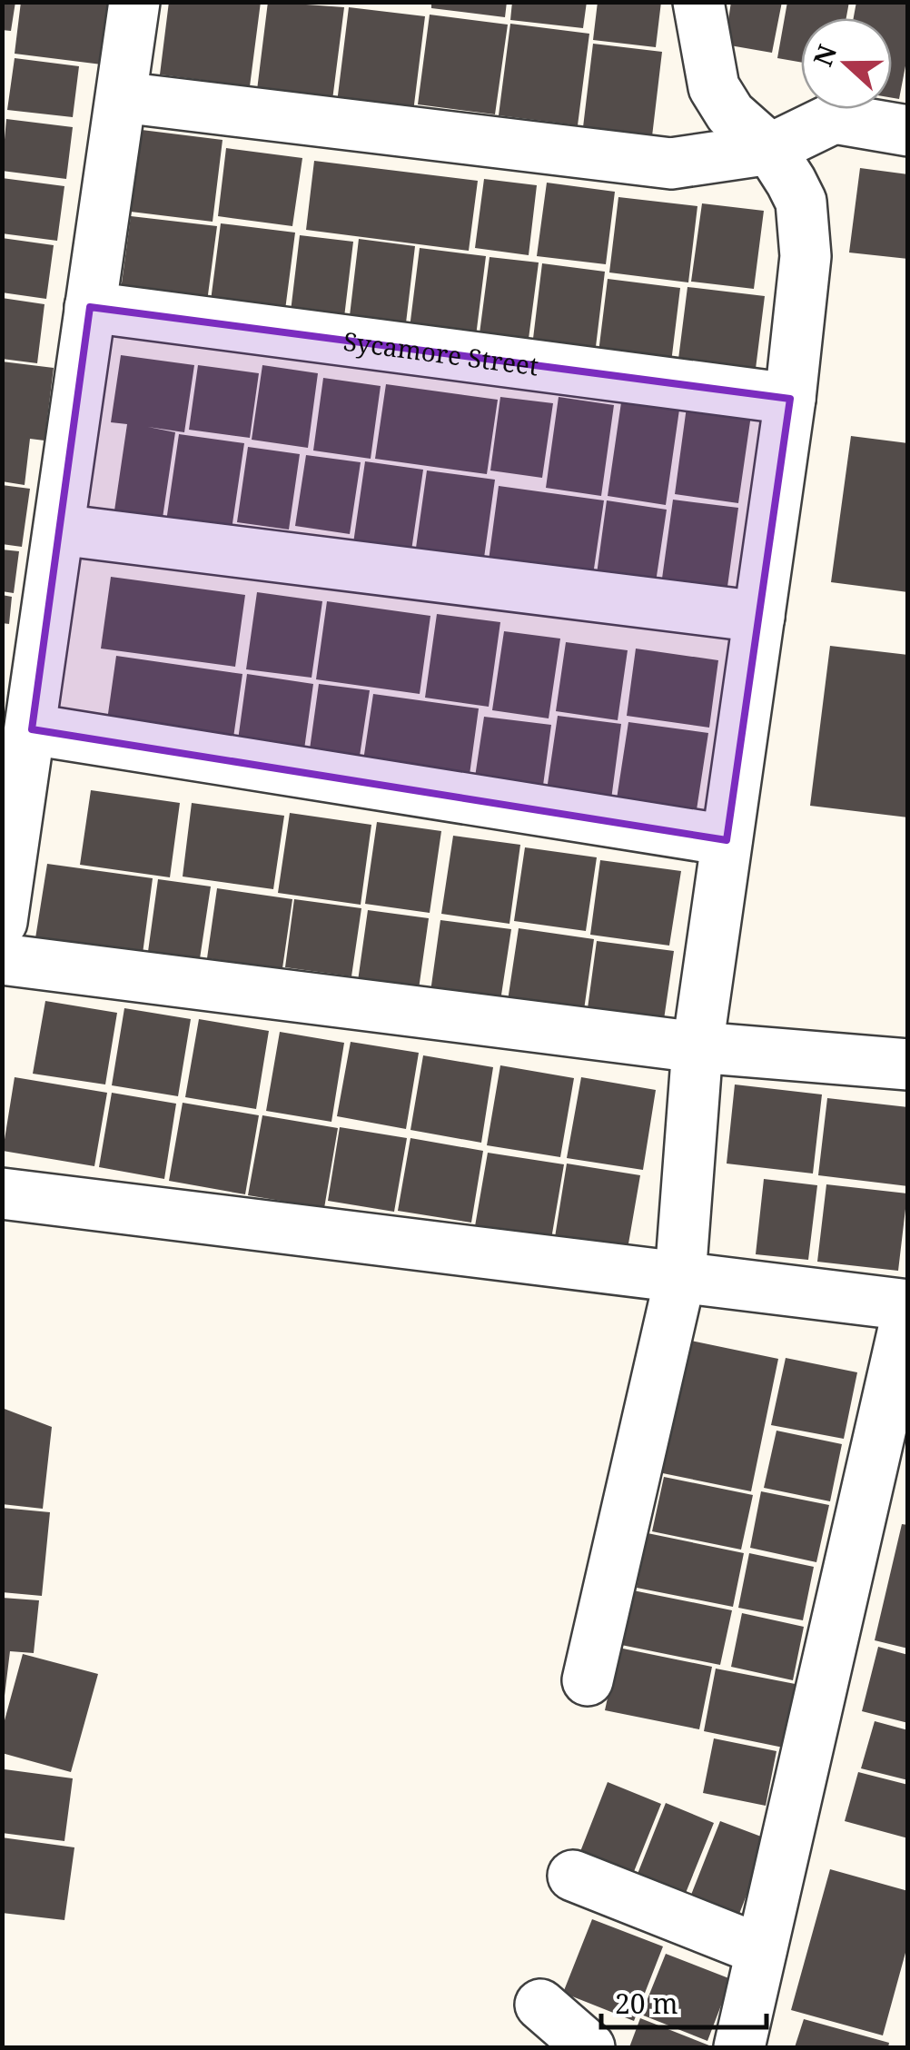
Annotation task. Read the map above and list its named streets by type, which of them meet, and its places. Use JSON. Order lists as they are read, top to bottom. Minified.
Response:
{"streets":{"street":["Sycamore Street"]},"scale_bar":"20 m","north":"left"}
